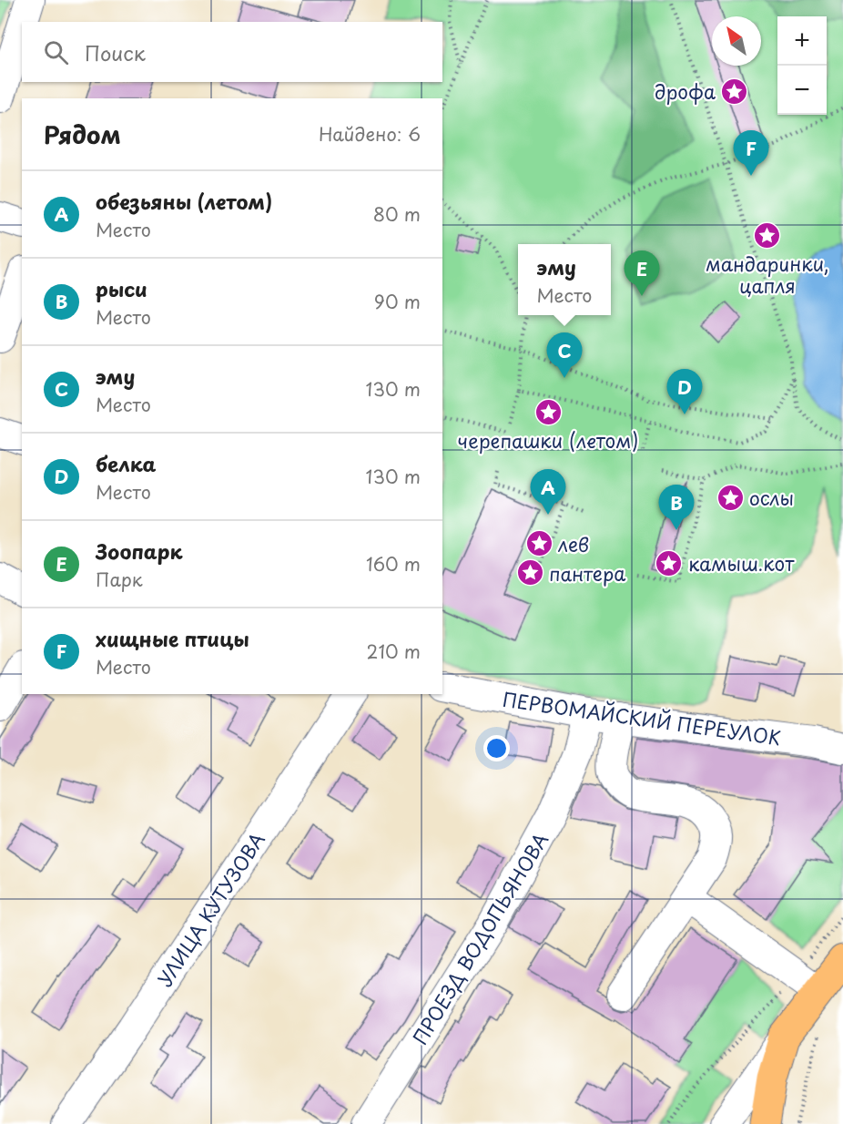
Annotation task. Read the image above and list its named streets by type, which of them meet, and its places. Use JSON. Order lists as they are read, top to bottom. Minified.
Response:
{"streets":{"street":["ПЕРВОМАЙСКИЙ ПЕРЕУЛОК","УЛИЦА КУТУЗОВА","ПРОЕЗД ВОДОПЬЯНОВА"]},"crossings":[["ПЕРВОМАЙСКИЙ ПЕРЕУЛОК","ПРОЕЗД ВОДОПЬЯНОВА"]],"places":{"place":["дрофа","мандаринки, цапля","черепашки (летом)","ослы","лев","камыш.кот","пантера"]},"north":"top left","page":{"map_buttons":["+","−"],"search":"Поиск","heading":["Рядом","Найдено: 6"],"pins":["F","E","C","D","A","B"],"list":[{"mark":"A","name":"обезьяны (летом)","note":"Место","value":"80 m"},{"mark":"B","name":"рыси","note":"Место","value":"90 m"},{"mark":"C","name":"эму","note":"Место","value":"130 m"},{"mark":"D","name":"белка","note":"Место","value":"130 m"},{"mark":"E","name":"Зоопарк","note":"Парк","value":"160 m"},{"mark":"F","name":"хищные птицы","note":"Место","value":"210 m"}],"popup":["эму","Место"]}}
